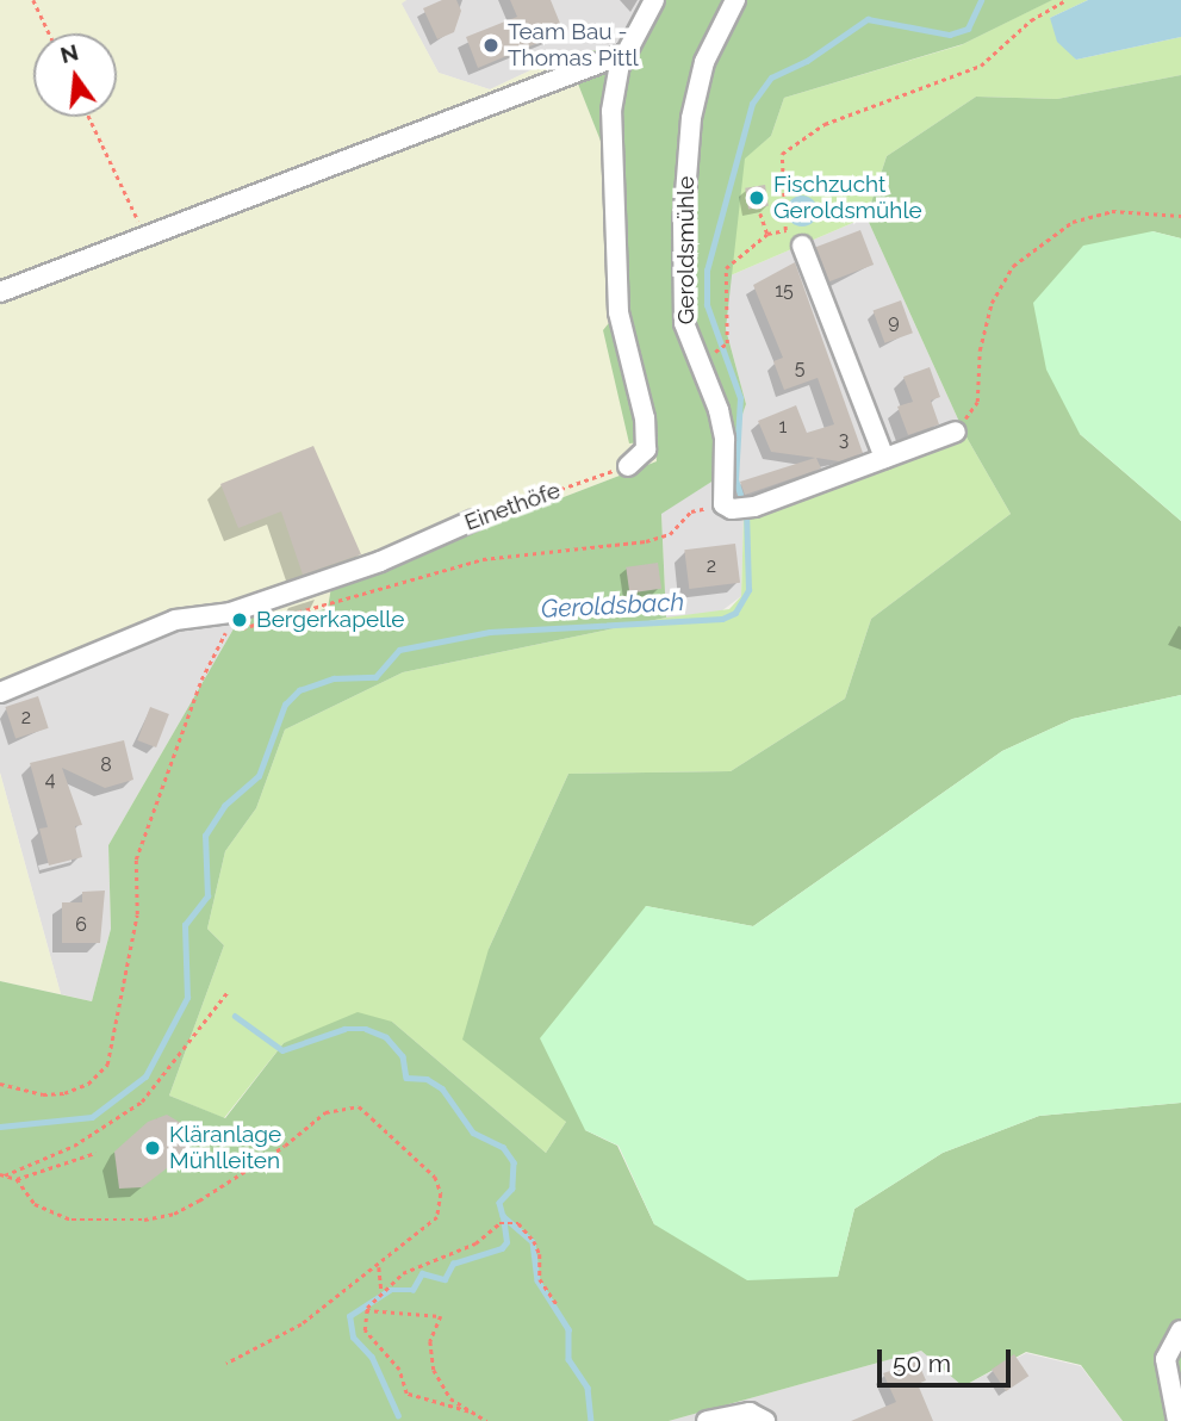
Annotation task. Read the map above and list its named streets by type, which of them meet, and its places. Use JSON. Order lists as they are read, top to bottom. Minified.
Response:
{"streets":{"street":["Geroldsmühle","Einethöfe"]},"water":["Geroldsbach"],"places":["Team Bau - Thomas Pittl","Fischzucht Geroldsmühle","Bergerkapelle","Kläranlage Mühlleiten"],"house_numbers":["15","9","5","1","3","2","2","8","4","6"],"scale_bar":"50 m","north":"top"}
